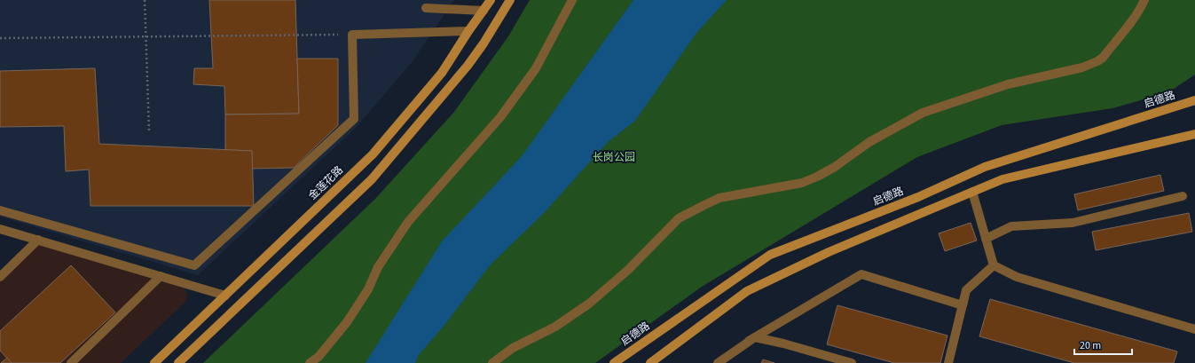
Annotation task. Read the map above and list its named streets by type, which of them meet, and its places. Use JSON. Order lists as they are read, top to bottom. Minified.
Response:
{"streets":{"main road":["启德路","金莲花路"]},"parks":["长岗公园"],"scale_bar":"20 m"}
